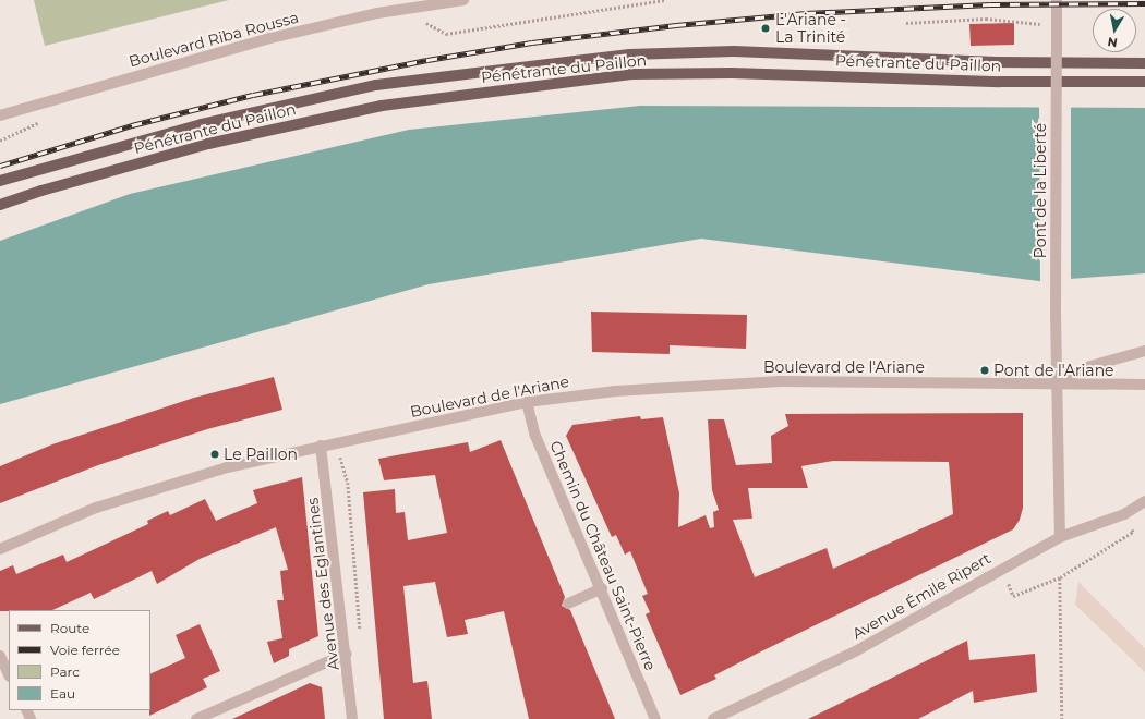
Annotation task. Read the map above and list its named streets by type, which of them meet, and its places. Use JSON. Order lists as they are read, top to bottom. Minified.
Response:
{"streets":{"main road":["Pénétrante du Paillon"],"street":["Boulevard Riba Roussa","Pont de la Liberté","Boulevard de l'Ariane","Chemin du Château Saint-Pierre","Avenue des Eglantines","Avenue Émile Ripert"]},"crossings":[["Pont de la Liberté","Boulevard de l'Ariane"],["Pont de la Liberté","Avenue Émile Ripert"],["Boulevard de l'Ariane","Chemin du Château Saint-Pierre"],["Boulevard de l'Ariane","Avenue des Eglantines"]],"places":["L'Ariane - La Trinité","Pont de l'Ariane","Le Paillon"],"legend":["Route","Voie ferrée","Parc","Eau"],"north":"bottom"}
